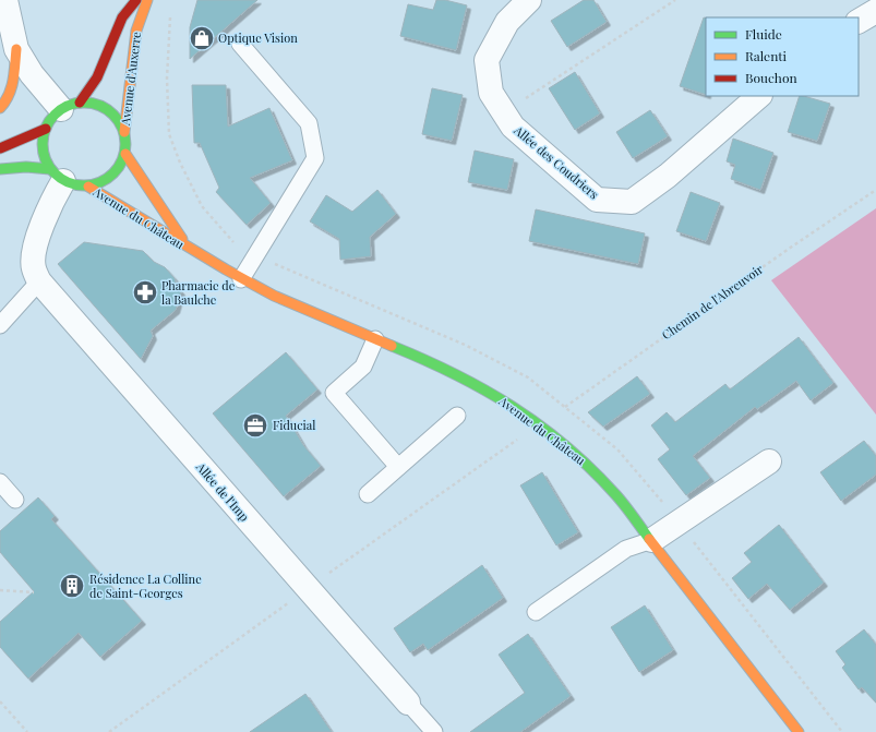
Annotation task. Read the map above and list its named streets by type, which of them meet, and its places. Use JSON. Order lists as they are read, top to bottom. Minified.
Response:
{"streets":{"street":["Avenue d'Auxerre","Allée des Coudriers","Avenue du Château","Allée de l'Imp"],"path":["Chemin de l'Abreuvoir"]},"crossings":[["Avenue d'Auxerre","Avenue du Château"]],"places":{"shop":["Optique Vision"],"pharmacy":["Pharmacie de la Baulche"],"office":["Fiducial"],"building":["Résidence La Colline de Saint-Georges"]},"legend":["Fluide","Ralenti","Bouchon"]}
